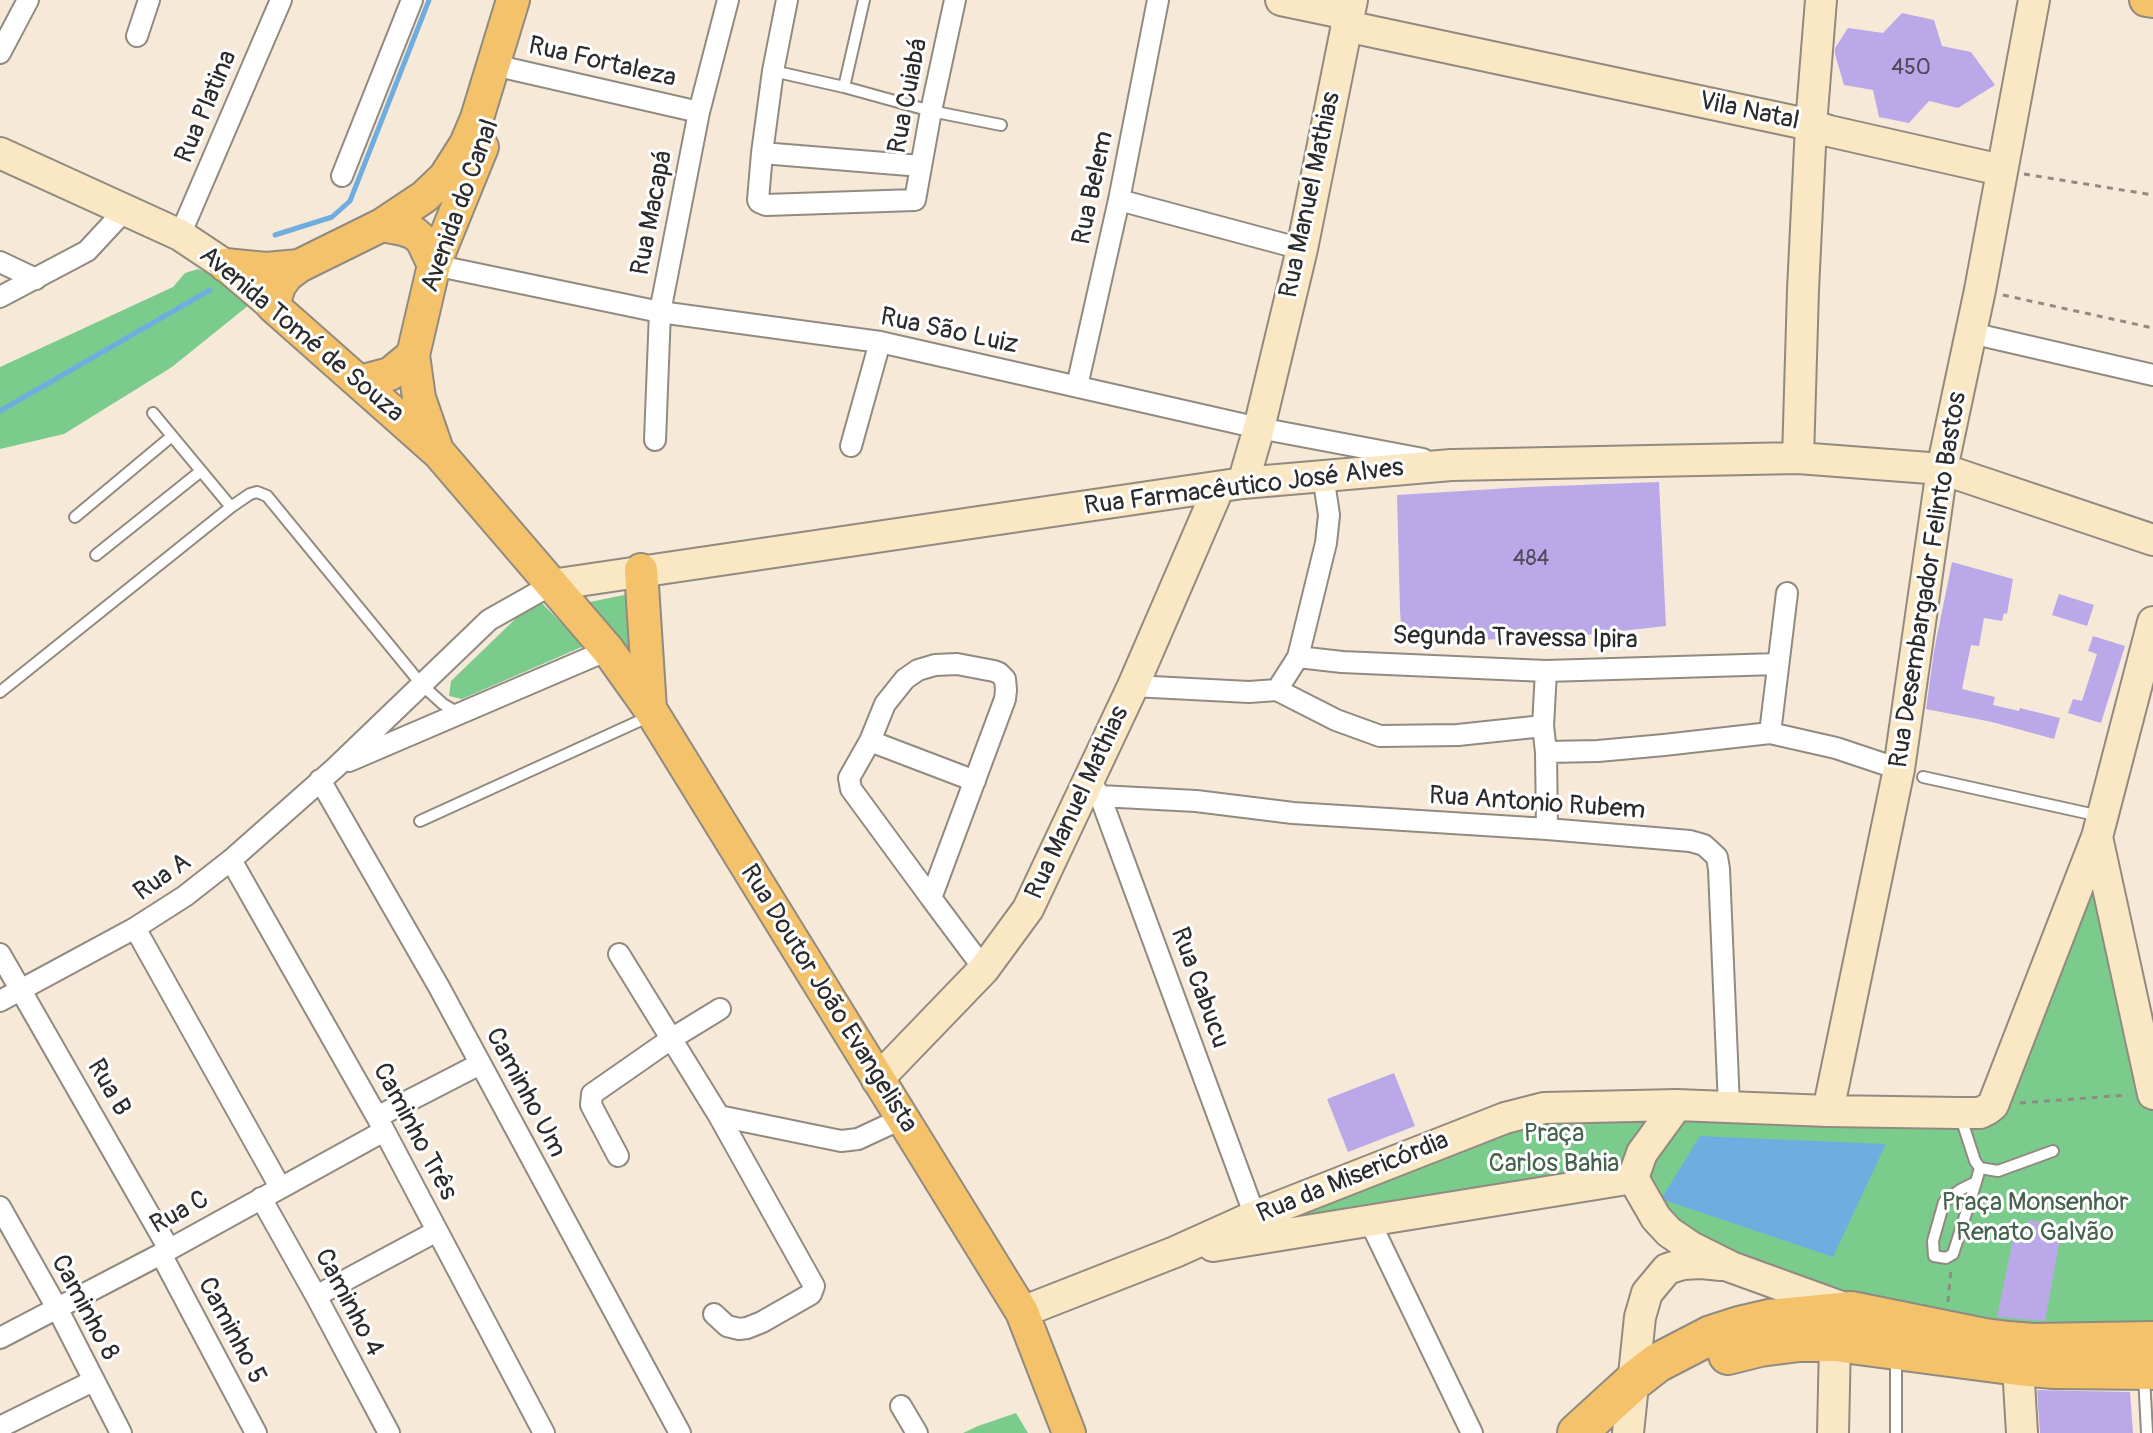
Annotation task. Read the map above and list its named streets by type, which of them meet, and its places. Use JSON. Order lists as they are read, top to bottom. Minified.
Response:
{"streets":{"main road":["Avenida do Canal","Avenida Tomé de Souza","Rua Doutor João Evangelista"],"street":["Rua Fortaleza","Rua Cuiabá","Rua Platina","Vila Natal","Rua Belem","Rua Manuel Mathias","Rua Macapá","Rua São Luiz","Rua Farmacêutico José Alves","Rua Desembargador Felinto Bastos","Segunda Travessa Ipira","Rua Antonio Rubem","Rua A","Rua Cabucu","Rua B","Caminho Um","Caminho Três","Rua da Misericórdia","Rua C","Caminho 4","Caminho 8","Caminho 5"]},"crossings":[["Rua Fortaleza","Avenida do Canal"],["Rua Fortaleza","Rua Macapá"],["Rua Platina","Avenida Tomé de Souza"],["Vila Natal","Rua Manuel Mathias"],["Vila Natal","Rua Desembargador Felinto Bastos"],["Rua Belem","Rua São Luiz"],["Rua Manuel Mathias","Rua São Luiz"],["Rua Manuel Mathias","Rua Farmacêutico José Alves"],["Rua Manuel Mathias","Rua Antonio Rubem"],["Rua Manuel Mathias","Rua Cabucu"],["Rua Manuel Mathias","Rua Doutor João Evangelista"],["Avenida do Canal","Rua São Luiz"],["Avenida do Canal","Avenida Tomé de Souza"],["Rua Macapá","Rua São Luiz"],["Rua São Luiz","Avenida Tomé de Souza"],["Rua São Luiz","Rua Farmacêutico José Alves"],["Avenida Tomé de Souza","Rua Farmacêutico José Alves"],["Avenida Tomé de Souza","Rua A"],["Avenida Tomé de Souza","Rua Doutor João Evangelista"],["Rua Farmacêutico José Alves","Rua Desembargador Felinto Bastos"],["Rua Farmacêutico José Alves","Rua A"],["Rua Farmacêutico José Alves","Rua Doutor João Evangelista"],["Rua Antonio Rubem","Rua Cabucu"],["Rua A","Rua Doutor João Evangelista"],["Rua A","Rua B"],["Rua A","Caminho Um"],["Rua A","Caminho Três"],["Rua Cabucu","Rua da Misericórdia"],["Rua Doutor João Evangelista","Rua da Misericórdia"],["Rua B","Rua C"],["Rua B","Caminho 5"],["Caminho Um","Rua C"],["Caminho Três","Rua C"],["Rua C","Caminho 4"],["Rua C","Caminho 8"],["Rua C","Caminho 5"]],"parks":["Praça Carlos Bahia","Praça Monsenhor Renato Galvão"],"house_numbers":["450","484"]}
